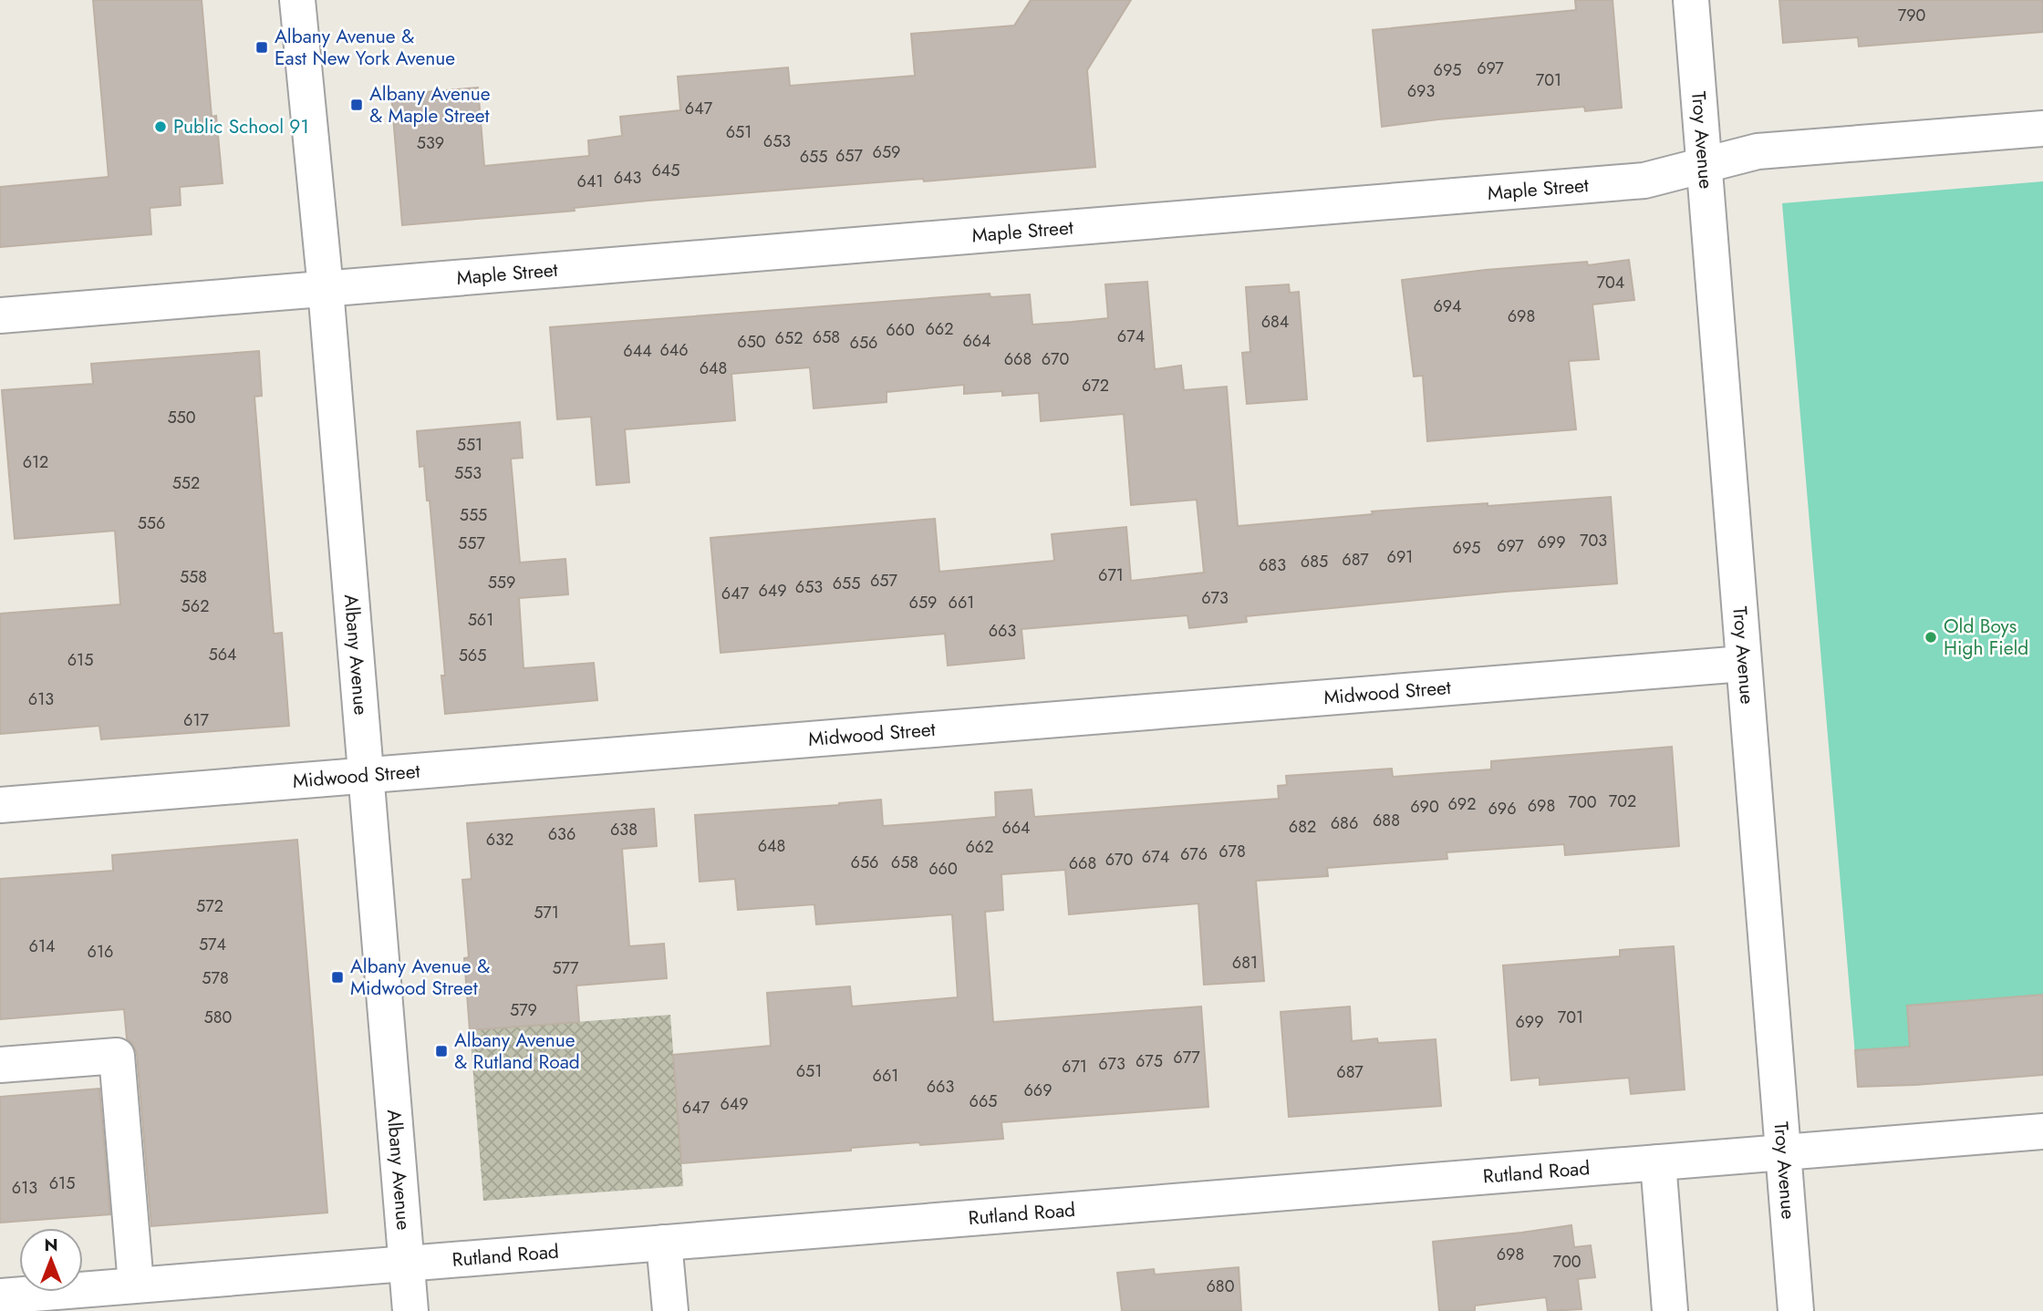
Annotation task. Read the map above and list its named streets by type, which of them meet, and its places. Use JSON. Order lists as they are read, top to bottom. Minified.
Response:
{"streets":{"street":["Troy Avenue","Maple Street","Albany Avenue","Midwood Street","Rutland Road"]},"crossings":[["Troy Avenue","Maple Street"],["Troy Avenue","Midwood Street"],["Troy Avenue","Rutland Road"],["Maple Street","Albany Avenue"],["Albany Avenue","Midwood Street"],["Albany Avenue","Rutland Road"]],"places":{"transit":["Albany Avenue & East New York Avenue","Albany Avenue & Maple Street","Albany Avenue & Midwood Street","Albany Avenue & Rutland Road"],"other":["Public School 91","Old Boys High Field"]},"house_numbers":["790","697","695","701","693","647","651","653","539","659","657","655","645","643","641","704","694","698","684","662","660","674","658","652","664","650","656","646","644","668","670","648","672","550","551","612","553","552","555","556","703","699","557","697","695","691","687","685","683","671","558","657","559","655","653","649","647","673","659","661","562","561","663","564","565","615","613","617","702","700","692","698","690","696","688","686","682","664","638","636","632","648","662","678","676","674","670","656","658","668","660","572","571","574","614","616","681","577","578","579","580","701","699","677","675","673","671","651","687","661","663","669","665","649","647","615","613","698","700","680"],"north":"top"}
